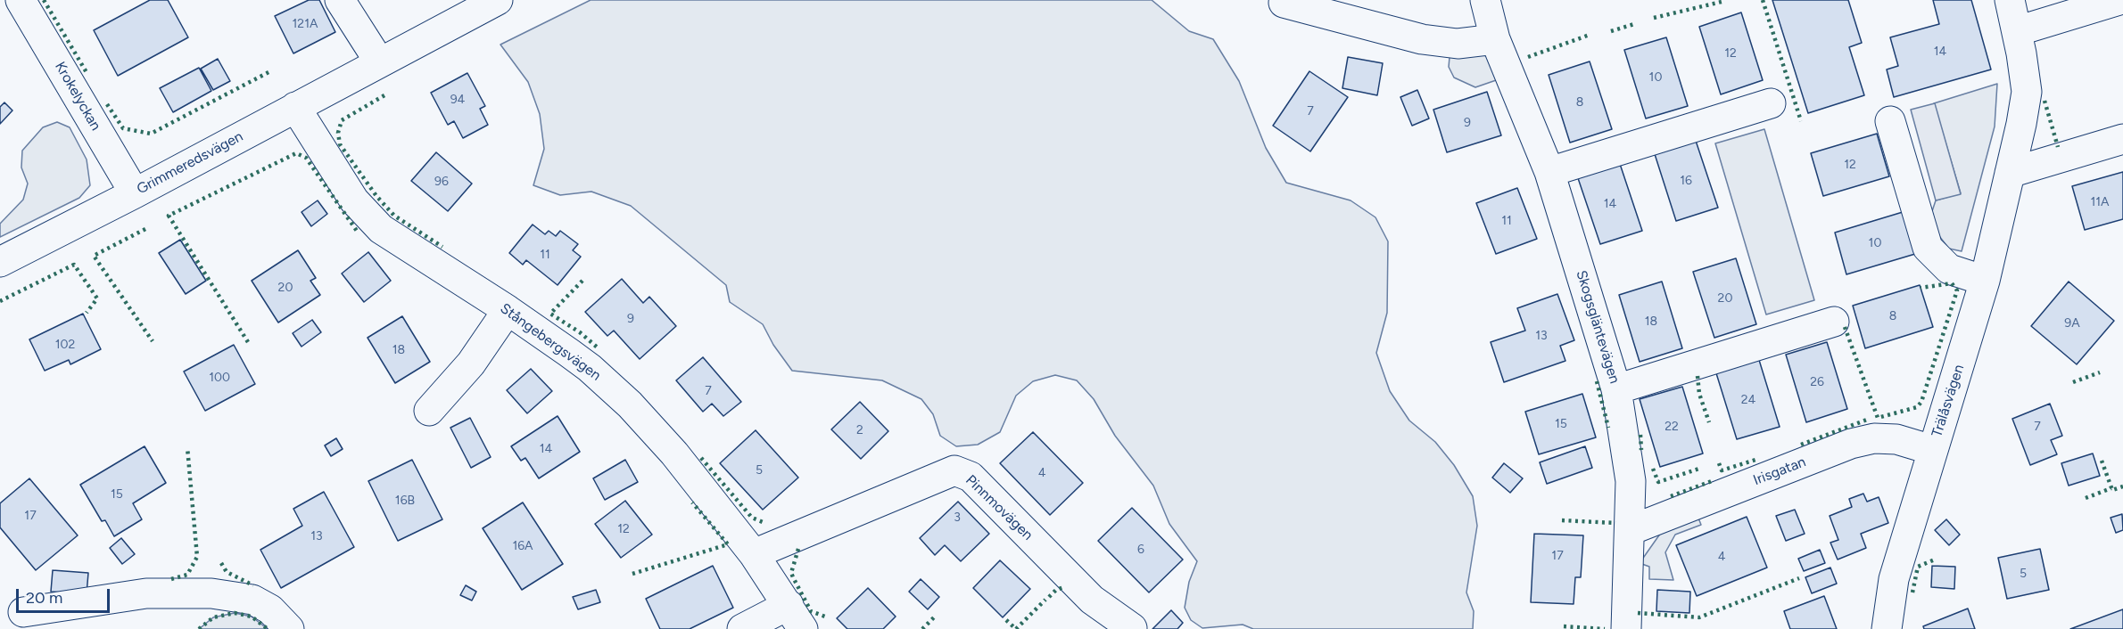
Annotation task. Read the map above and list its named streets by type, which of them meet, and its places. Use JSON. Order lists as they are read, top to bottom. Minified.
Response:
{"streets":{"street":["Krokelyckan","Grimmeredsvägen","Skogsgläntevägen","Stångebergsvägen","Trälåsvägen","Irisgatan","Pinnmovägen"]},"crossings":[["Krokelyckan","Grimmeredsvägen"],["Grimmeredsvägen","Stångebergsvägen"],["Skogsgläntevägen","Irisgatan"],["Stångebergsvägen","Pinnmovägen"],["Trälåsvägen","Irisgatan"]],"house_numbers":["121A","14","12","10","94","8","7","9","12","16","96","11A","14","11","10","11","20","20","8","9","18","9A","13","102","18","100","26","7","24","15","22","7","2","14","5","4","15","16B","17","3","12","13","16A","6","17","4","5"],"scale_bar":"20 m"}
